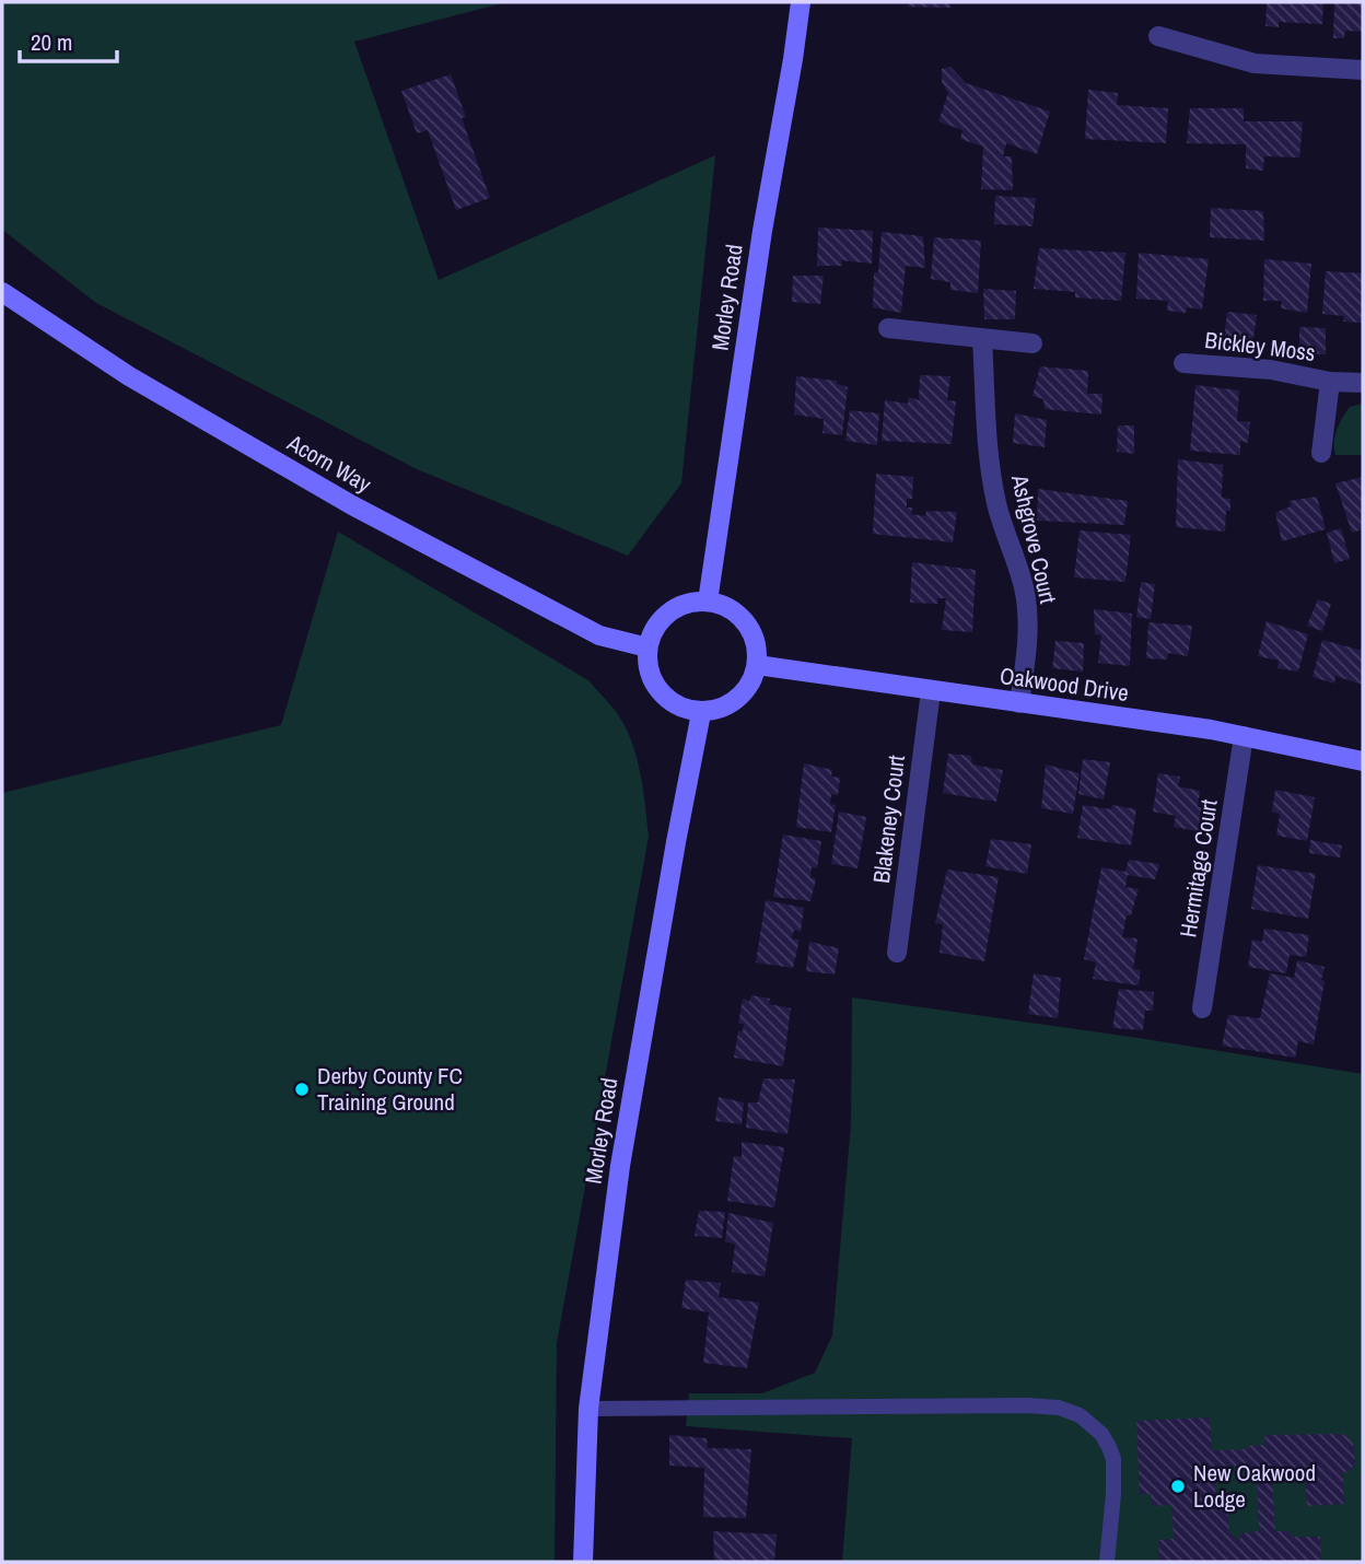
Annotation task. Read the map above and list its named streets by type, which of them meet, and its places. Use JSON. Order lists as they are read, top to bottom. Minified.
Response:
{"streets":{"street":["Morley Road","Bickley Moss","Acorn Way","Ashgrove Court","Oakwood Drive","Blakeney Court","Hermitage Court"]},"crossings":[["Morley Road","Acorn Way"],["Morley Road","Oakwood Drive"],["Acorn Way","Oakwood Drive"],["Ashgrove Court","Oakwood Drive"],["Oakwood Drive","Blakeney Court"],["Oakwood Drive","Hermitage Court"]],"places":["Derby County FC Training Ground","New Oakwood Lodge"],"scale_bar":"20 m"}
